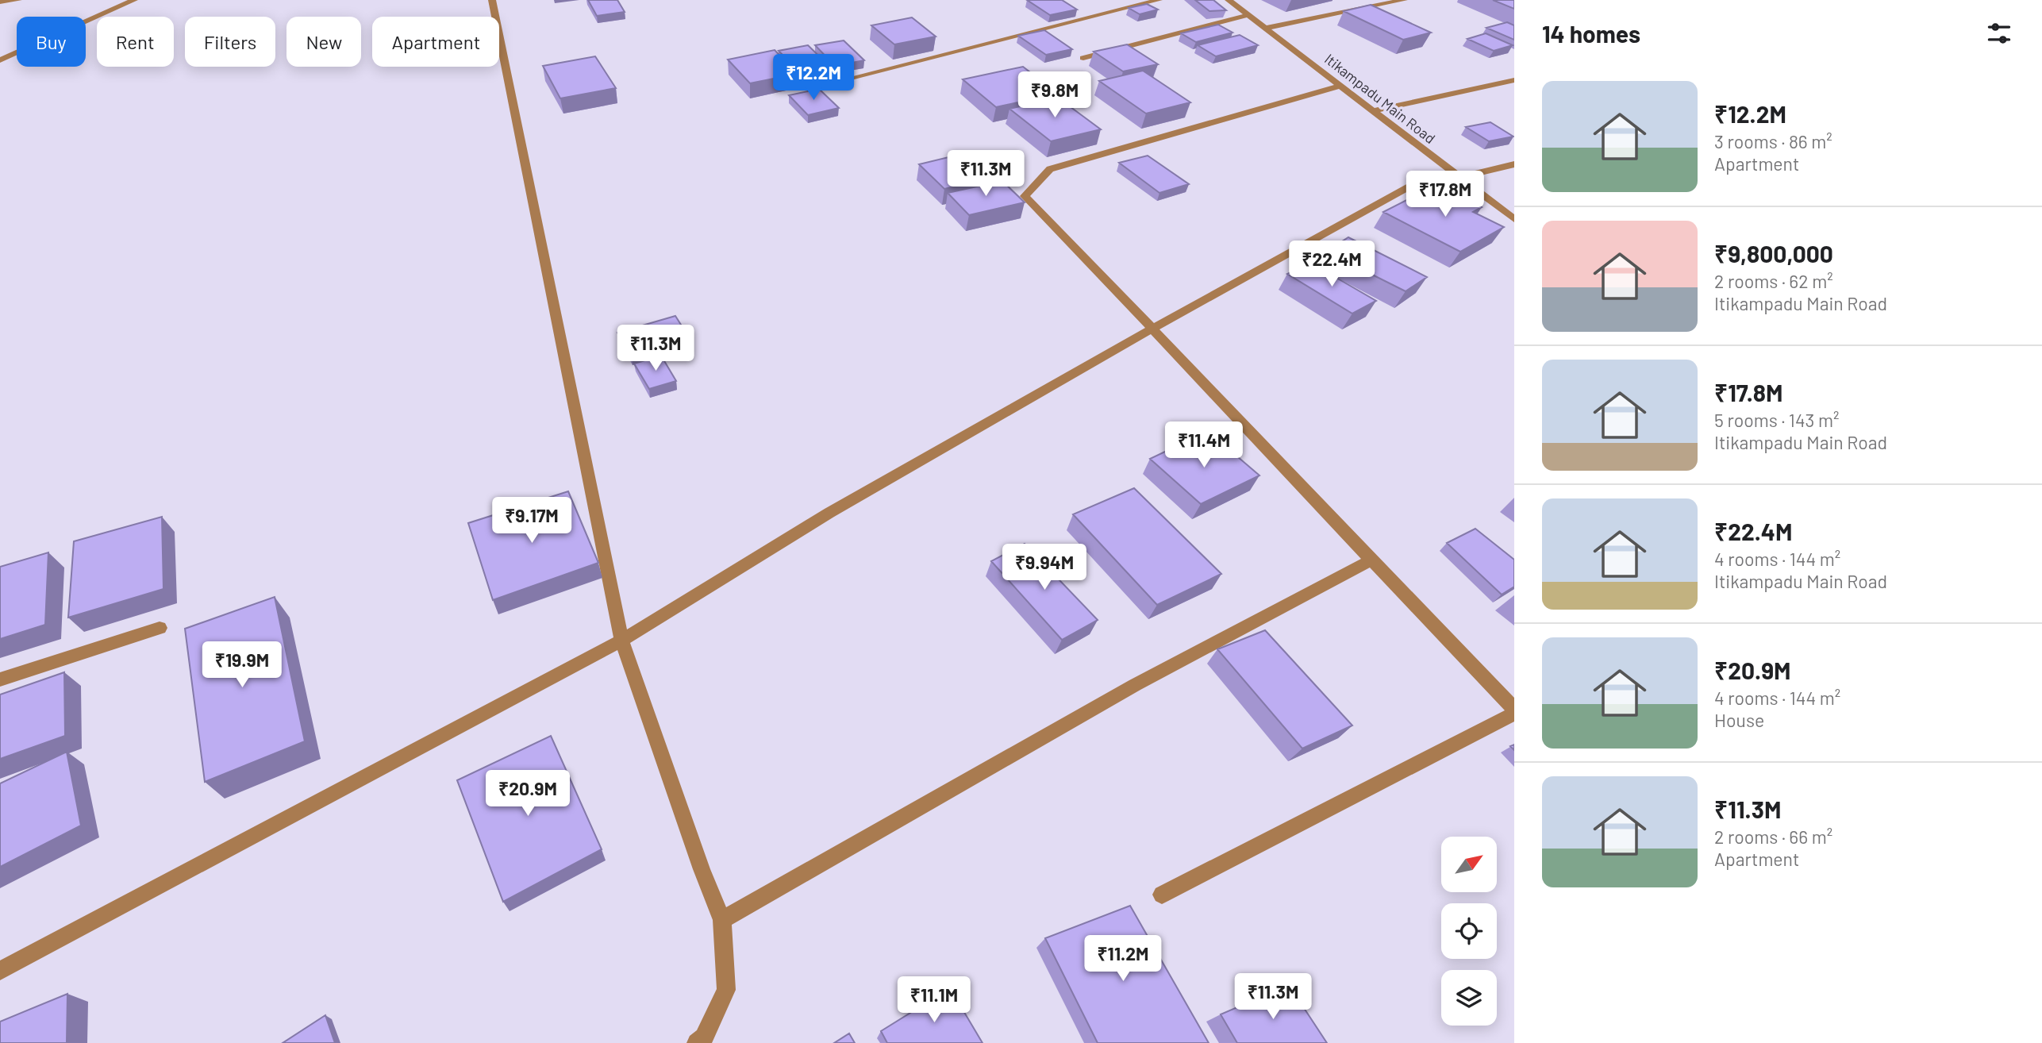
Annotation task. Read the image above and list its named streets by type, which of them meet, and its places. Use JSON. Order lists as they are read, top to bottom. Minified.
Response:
{"streets":{"street":["Itikampadu Main Road"]},"north":"top right","page":{"heading":"14 homes","chip":["Buy","Rent","Filters","New","Apartment"],"price":["₹12.2M","₹9.8M","₹11.3M","₹17.8M","₹22.4M","₹11.3M","₹11.4M","₹9.17M","₹9.94M","₹19.9M","₹20.9M","₹11.2M","₹11.3M","₹11.1M"],"list":[{"name":"₹12.2M","note":"3 rooms · 86 m² · Apartment"},{"name":"₹9,800,000","note":"2 rooms · 62 m² · Itikampadu Main Road"},{"name":"₹17.8M","note":"5 rooms · 143 m² · Itikampadu Main Road"},{"name":"₹22.4M","note":"4 rooms · 144 m² · Itikampadu Main Road"},{"name":"₹20.9M","note":"4 rooms · 144 m² · House"},{"name":"₹11.3M","note":"2 rooms · 66 m² · Apartment"}]}}
